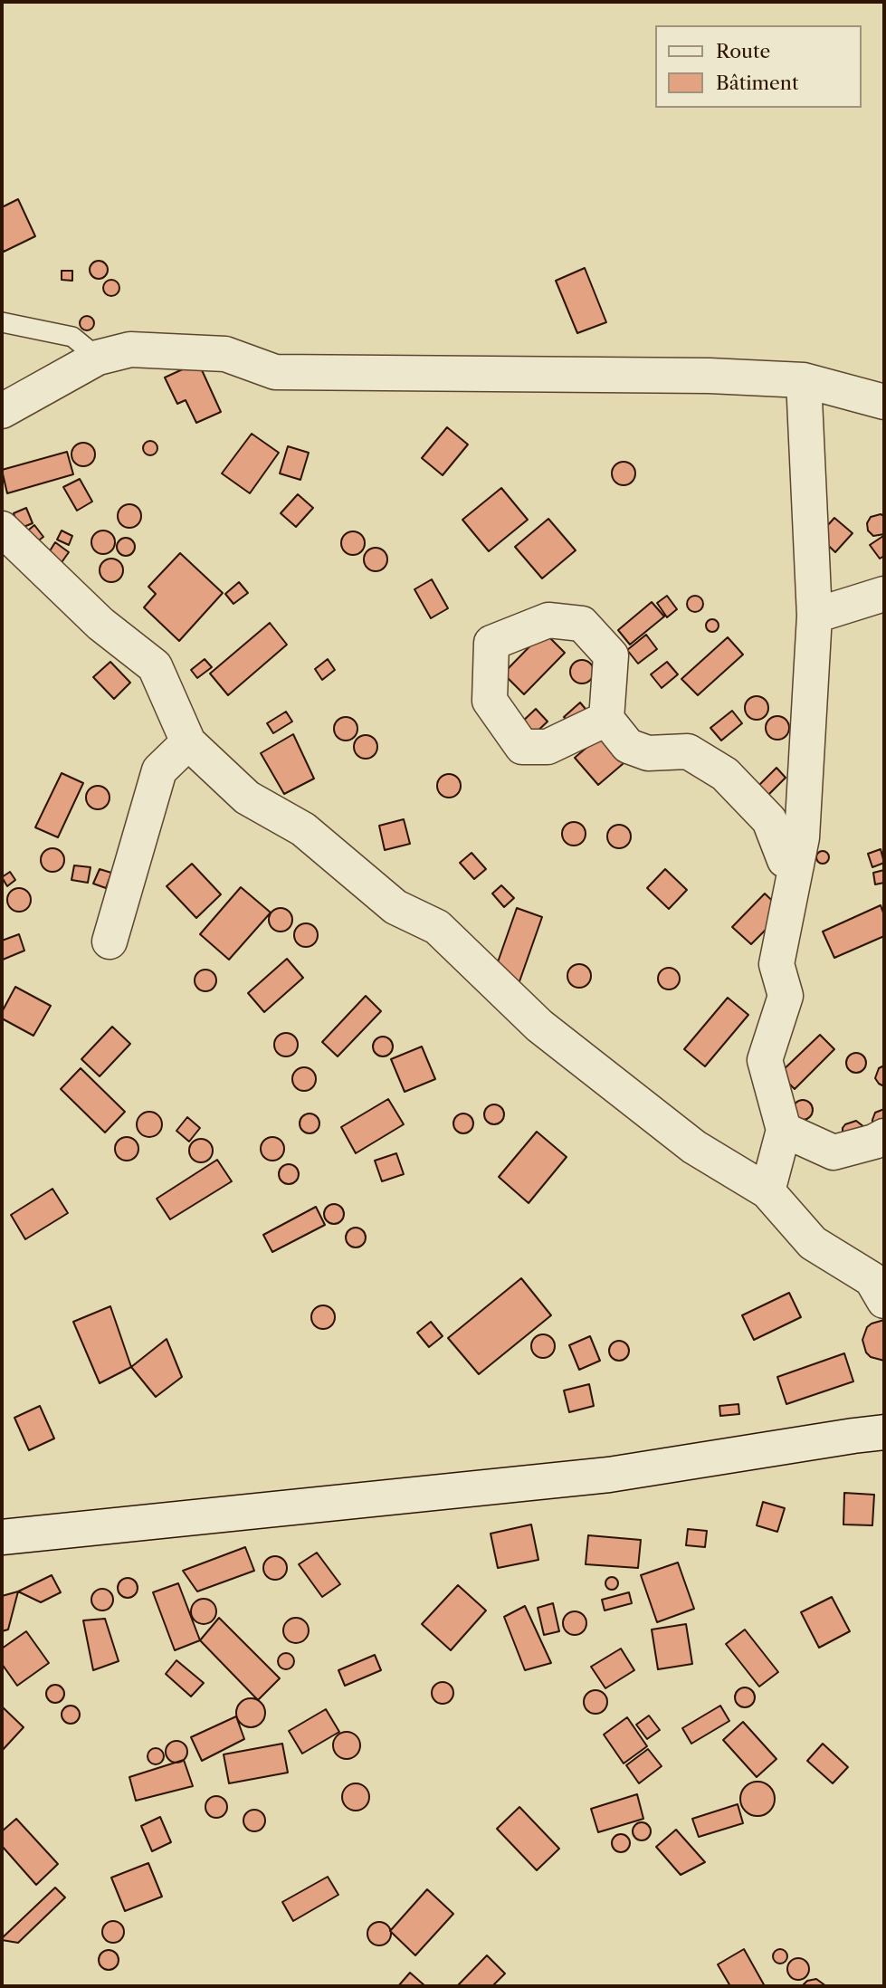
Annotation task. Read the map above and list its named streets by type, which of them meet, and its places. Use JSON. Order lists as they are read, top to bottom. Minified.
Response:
{"legend":["Route","Bâtiment"]}
